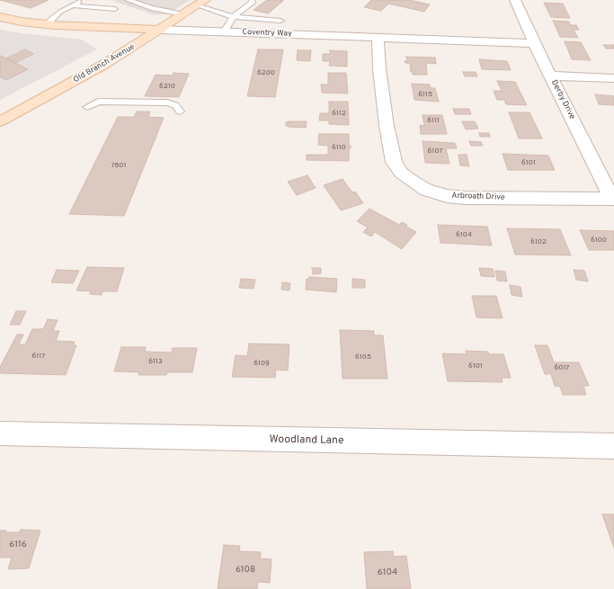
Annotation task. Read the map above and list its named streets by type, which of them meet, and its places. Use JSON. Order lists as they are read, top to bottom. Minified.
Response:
{"streets":{"main road":["Coventry Way","Old Branch Avenue"],"street":["Derby Drive","Arbroath Drive","Woodland Lane"]},"crossings":[["Coventry Way","Old Branch Avenue"],["Coventry Way","Derby Drive"],["Coventry Way","Arbroath Drive"],["Derby Drive","Arbroath Drive"]],"house_numbers":["6200","6210","6115","6112","6111","6110","6107","6101","7801","6104","6100","6102","6117","6105","6113","6109","6101","6017","6116","6108","6104"]}
